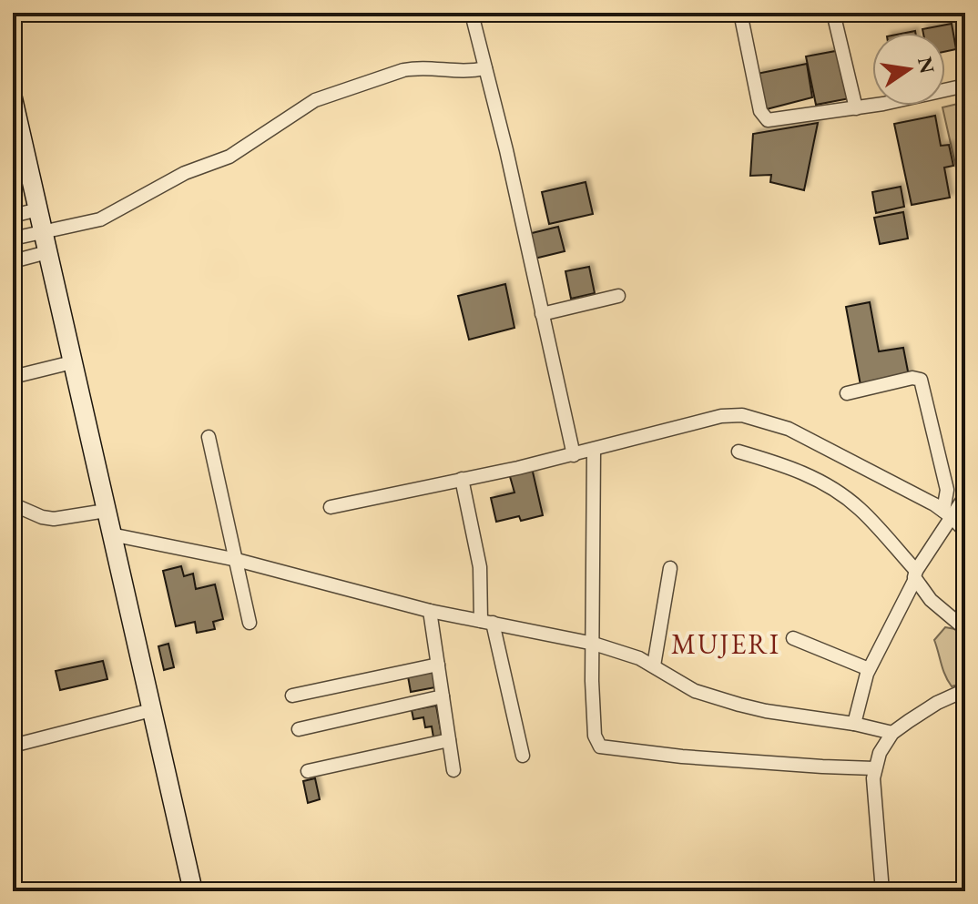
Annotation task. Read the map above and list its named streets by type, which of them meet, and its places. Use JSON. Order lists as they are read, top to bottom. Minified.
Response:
{"districts":["MUJERI"],"north":"right"}
